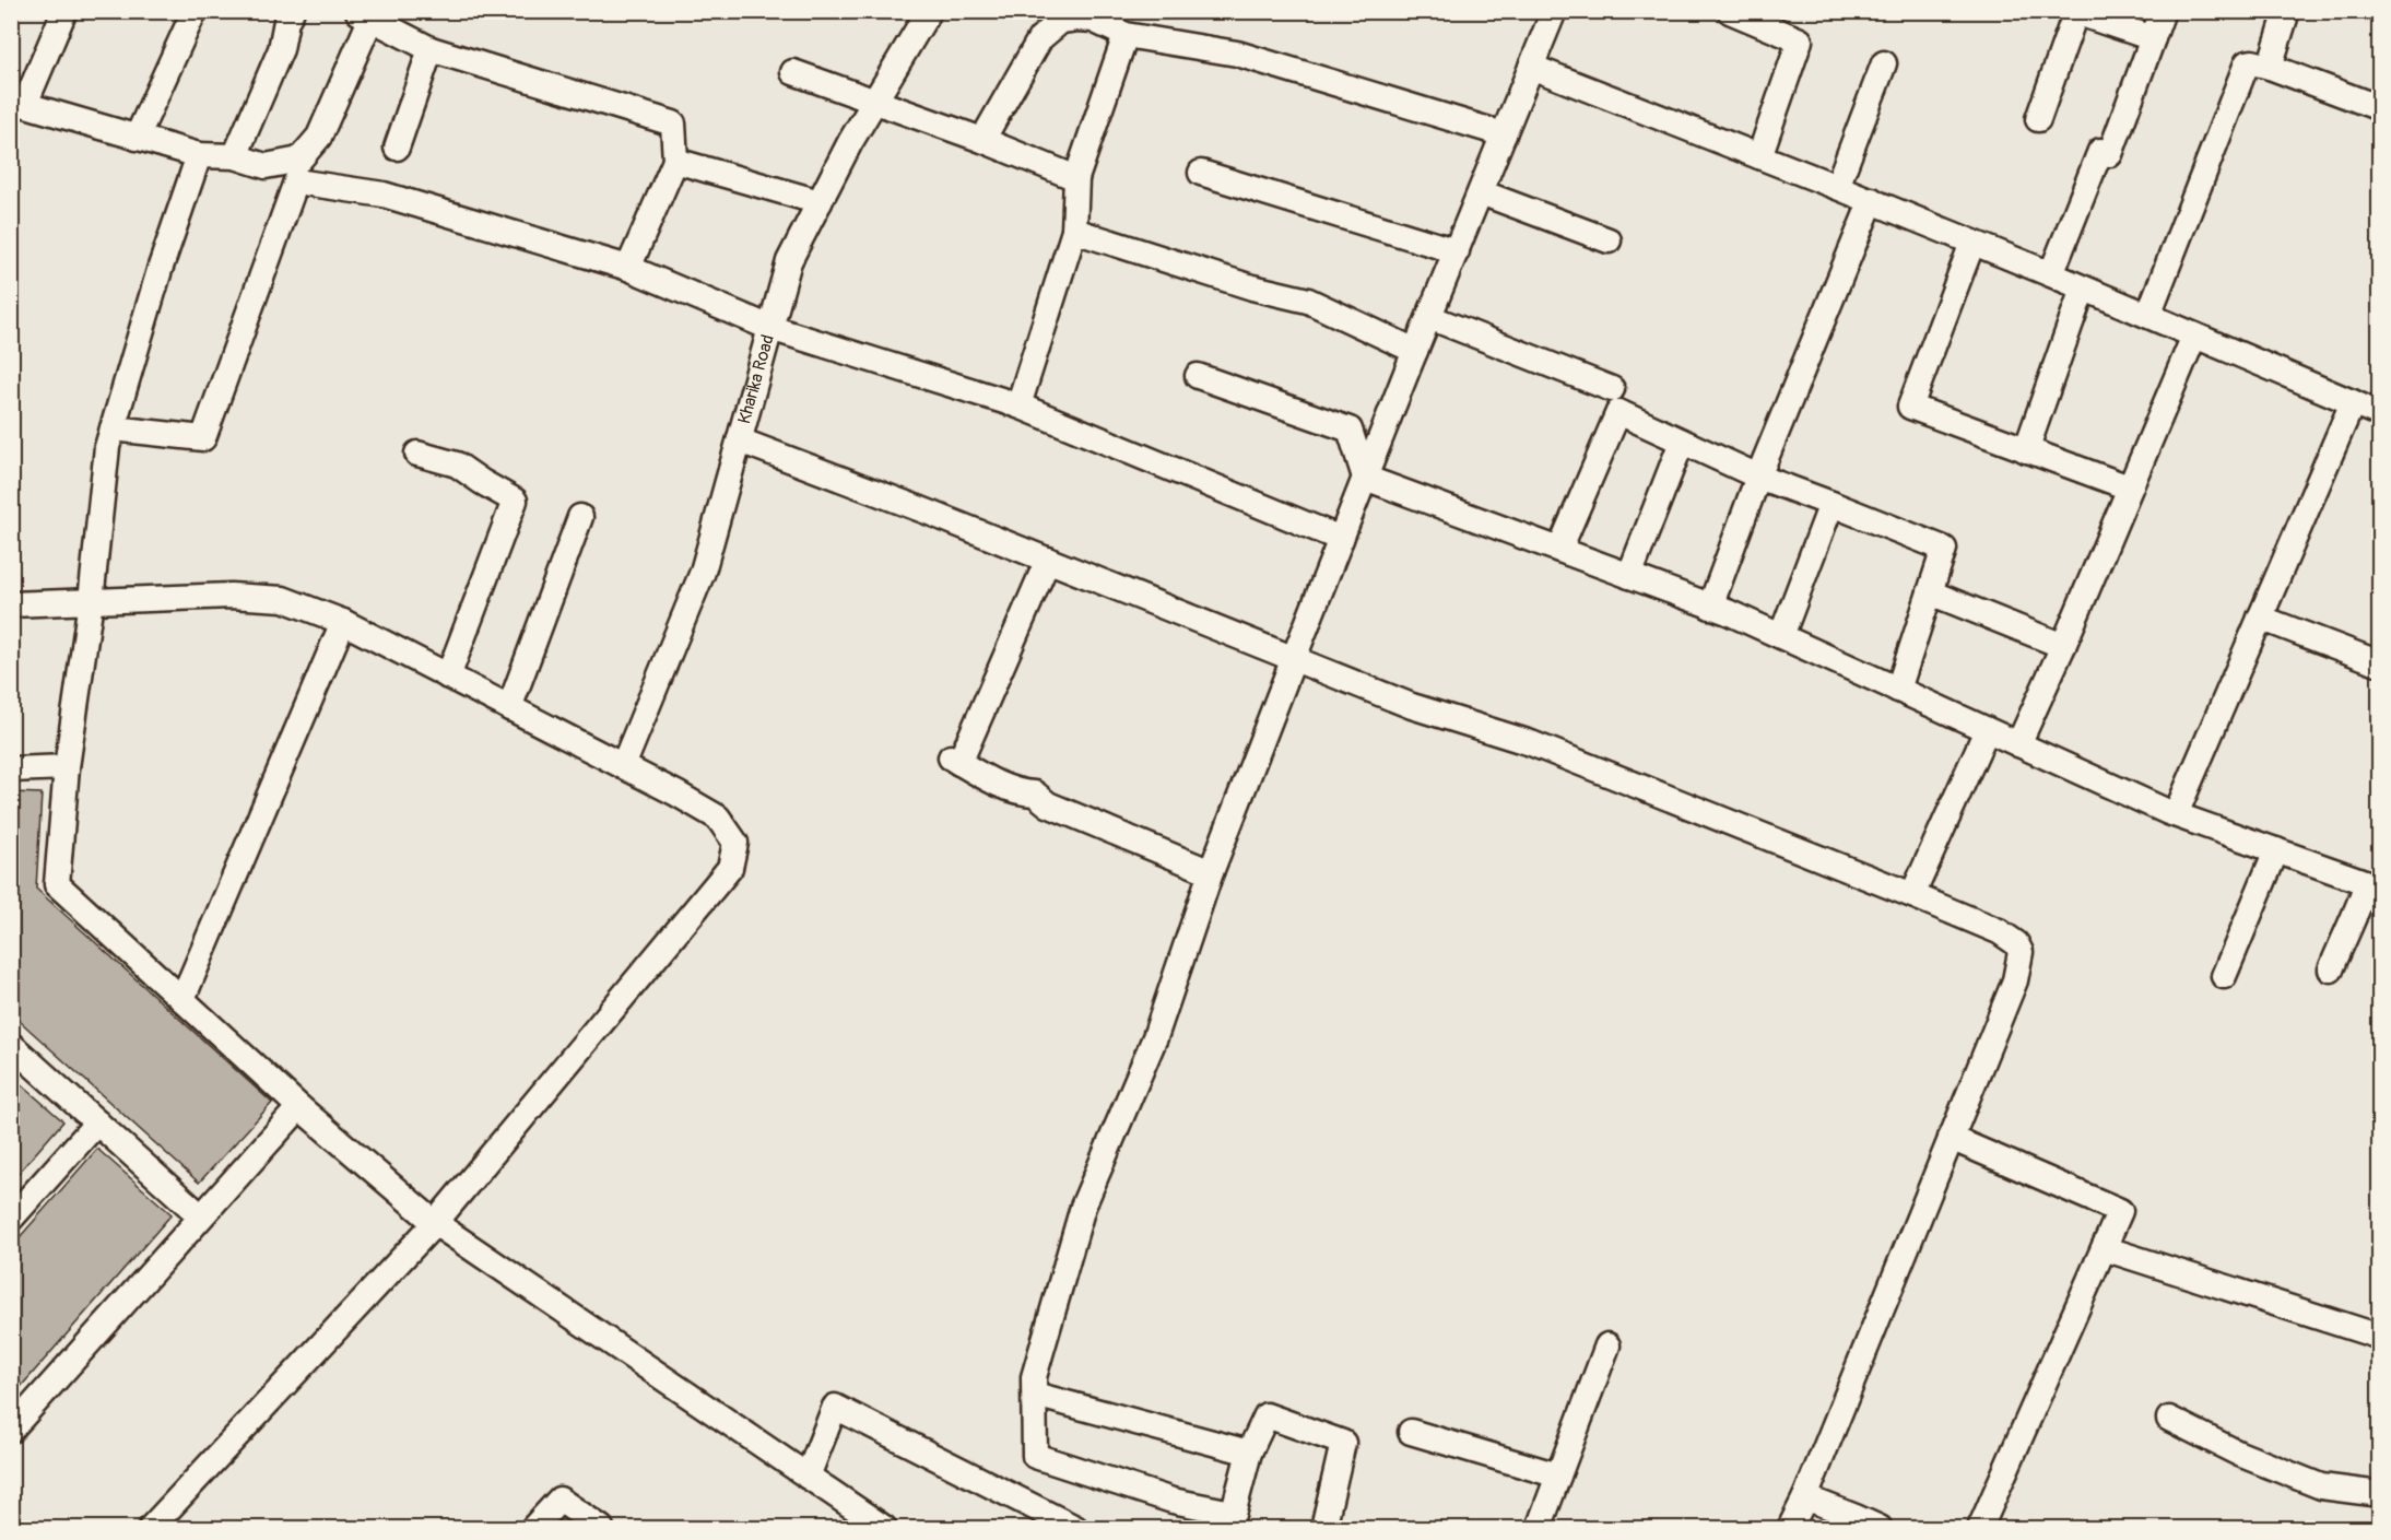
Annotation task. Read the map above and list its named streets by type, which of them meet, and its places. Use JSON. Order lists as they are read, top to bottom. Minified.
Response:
{"streets":{"street":["Kharika Road"]}}
